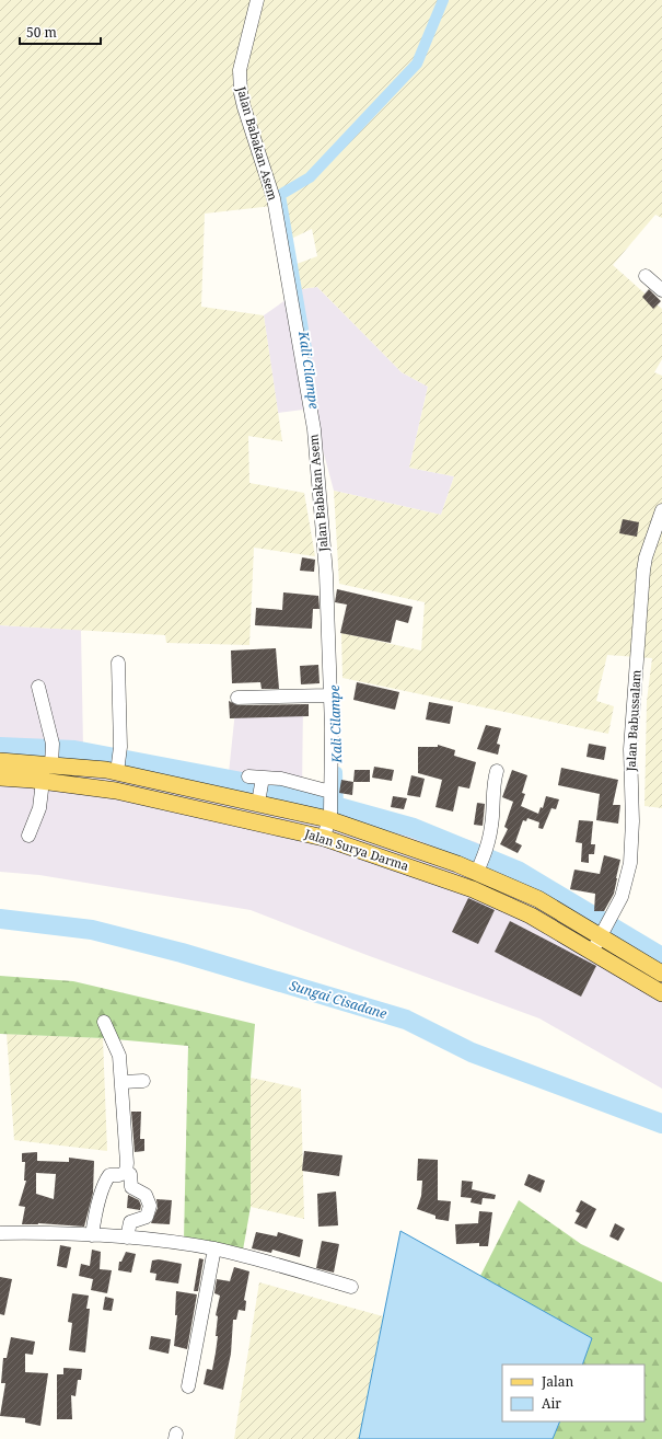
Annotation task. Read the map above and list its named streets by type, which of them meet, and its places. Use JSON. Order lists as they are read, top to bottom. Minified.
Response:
{"streets":{"main road":["Jalan Surya Darma"],"street":["Jalan Babakan Asem","Jalan Babussalam"]},"crossings":[["Jalan Babakan Asem","Jalan Surya Darma"],["Jalan Babussalam","Jalan Surya Darma"]],"water":["Kali Cilampe","Sungai Cisadane"],"legend":["Jalan","Air"],"scale_bar":"50 m"}
